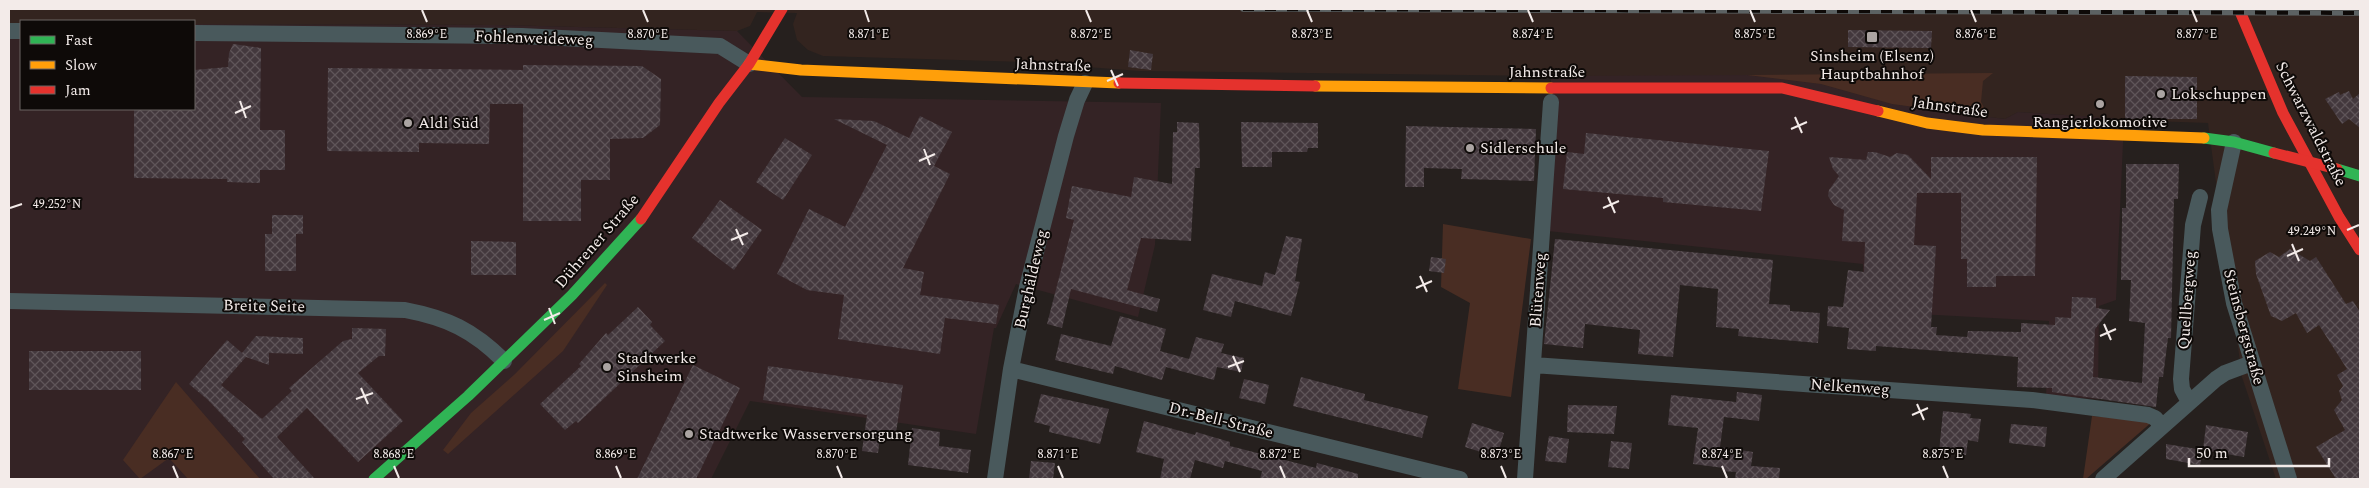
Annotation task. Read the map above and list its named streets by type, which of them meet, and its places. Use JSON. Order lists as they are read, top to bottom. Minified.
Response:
{"streets":{"street":["Fohlenweideweg","Jahnstraße","Schwarzwaldstraße","Dührener Straße","Burghäldeweg","Blütenweg","Quellbergweg","Breite Seite","Steinsbergstraße","Nelkenweg","Dr.-Bell-Straße"]},"crossings":[["Fohlenweideweg","Jahnstraße"],["Fohlenweideweg","Dührener Straße"],["Jahnstraße","Dührener Straße"],["Jahnstraße","Burghäldeweg"],["Jahnstraße","Steinsbergstraße"],["Dührener Straße","Breite Seite"],["Burghäldeweg","Dr.-Bell-Straße"],["Blütenweg","Nelkenweg"]],"places":{"transit":["Sinsheim (Elsenz) Hauptbahnhof"],"other":["Lokschuppen","Rangierlokomotive","Aldi Süd","Sidlerschule","Stadtwerke Sinsheim","Stadtwerke Wasserversorgung"]},"legend":["Fast","Slow","Jam"],"scale_bar":"50 m","coordinates":["8.869°E","8.870°E","8.871°E","8.872°E","8.873°E","8.874°E","8.875°E","8.876°E","8.877°E","49.252°N","49.249°N","8.867°E","8.868°E"]}
